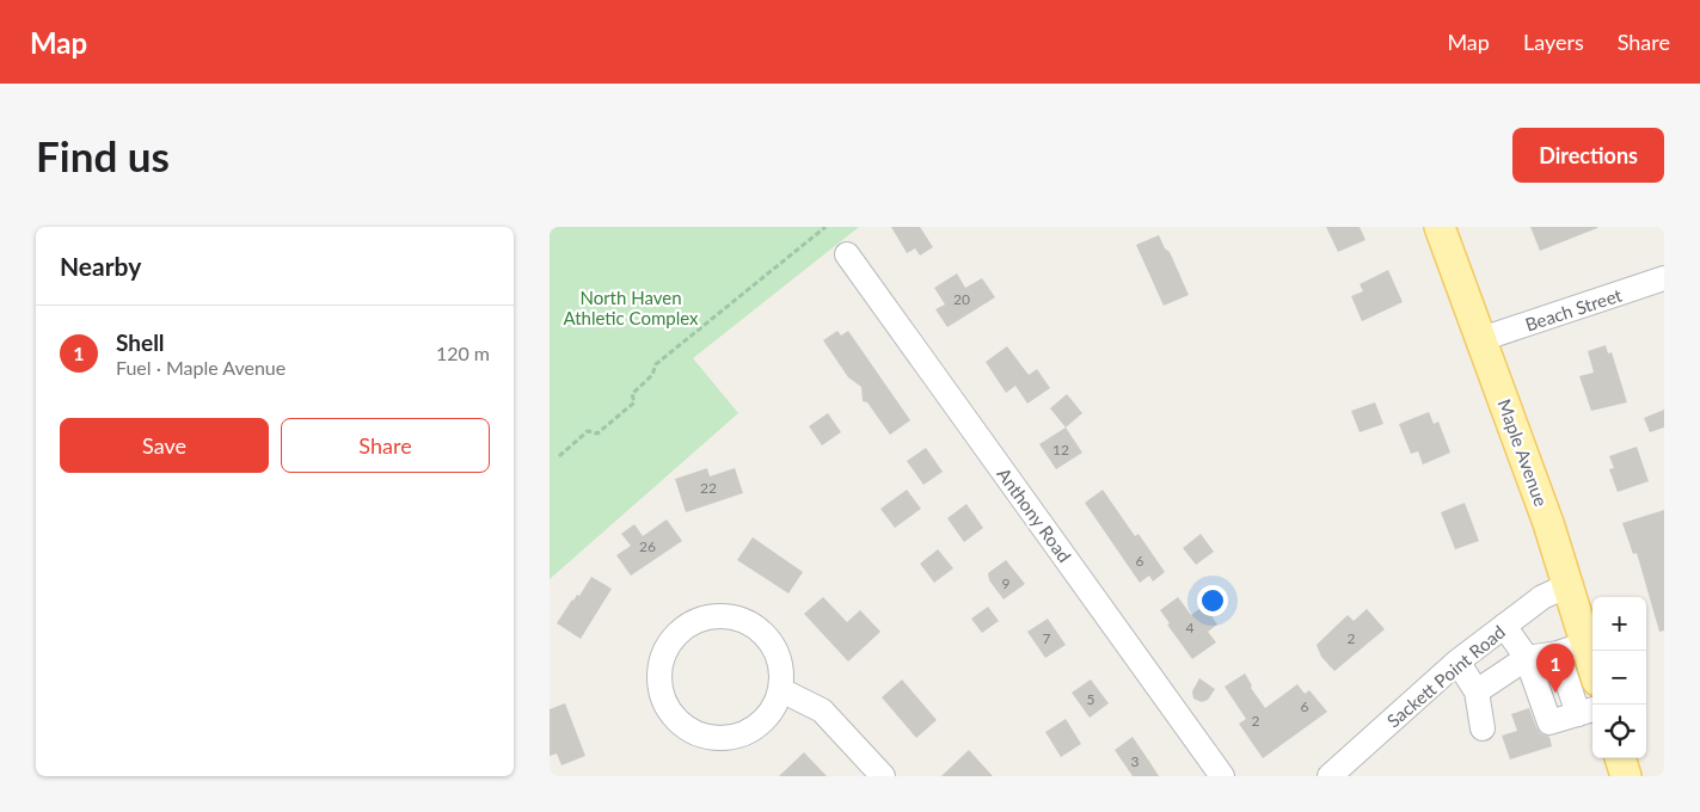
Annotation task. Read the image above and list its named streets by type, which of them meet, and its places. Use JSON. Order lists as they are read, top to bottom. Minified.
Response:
{"streets":{"main road":["Maple Avenue"],"street":["Beach Street","Anthony Road","Sackett Point Road"]},"crossings":[["Beach Street","Maple Avenue"],["Maple Avenue","Sackett Point Road"]],"parks":["North Haven Athletic Complex"],"house_numbers":["20","12","22","26","6","9","4","7","2","5","6","2","3"],"page":{"header":"Map","nav":["Map","Layers","Share"],"buttons":["Directions",["Save","Share"]],"title":"Find us","heading":"Nearby","list":[{"mark":"1","name":"Shell","note":"Fuel · Maple Avenue","value":"120 m"}],"map_buttons":["+","−"],"pins":"1"}}
